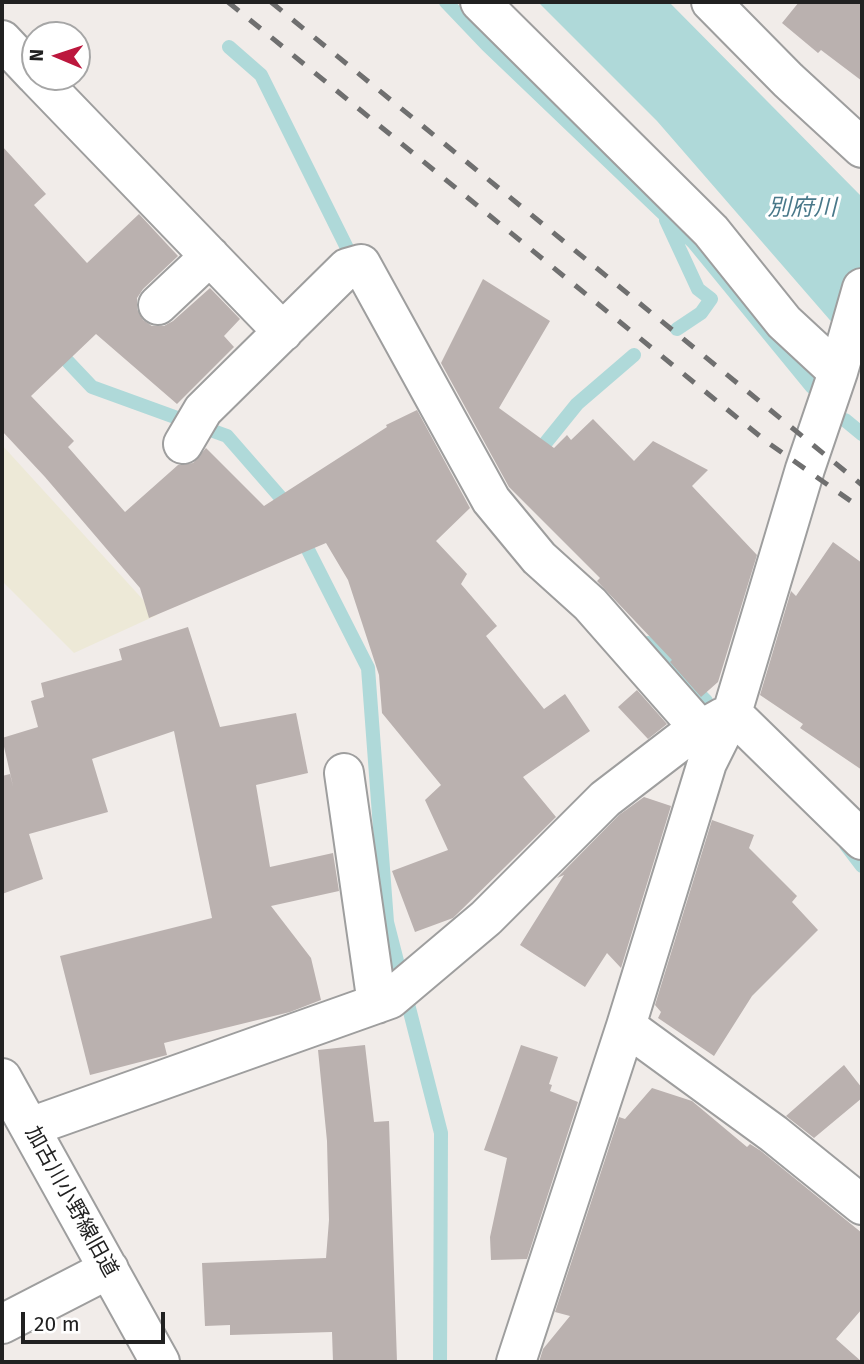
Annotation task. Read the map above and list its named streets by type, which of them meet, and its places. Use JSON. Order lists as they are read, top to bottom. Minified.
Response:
{"streets":{"street":["加古川小野線旧道"]},"water":["別府川"],"scale_bar":"20 m","north":"left"}
